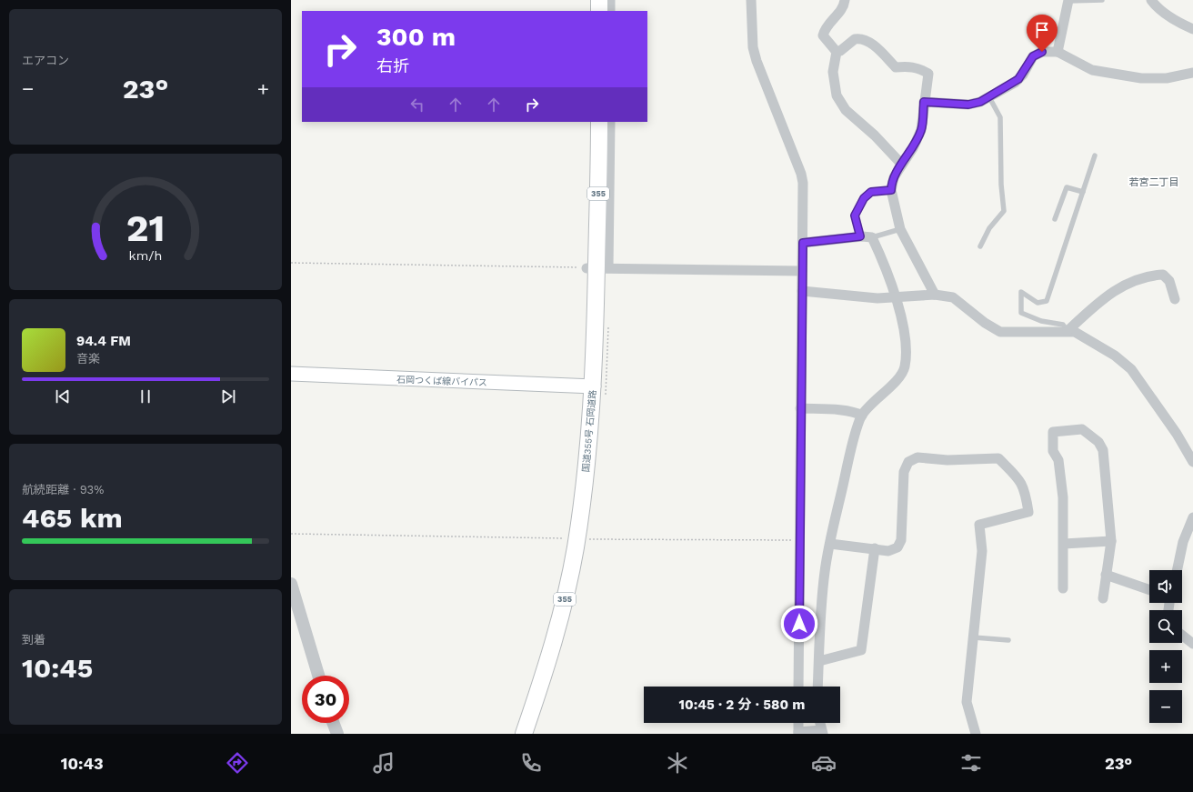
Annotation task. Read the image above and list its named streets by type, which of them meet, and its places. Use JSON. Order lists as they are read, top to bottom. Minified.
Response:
{"streets":{"highway":["355","国道355号 石岡道路"],"main road":["石岡つくば線バイパス"]},"crossings":[["石岡つくば線バイパス","国道355号 石岡道路"]],"districts":["若宮二丁目"],"page":{"tile":["エアコン",["航続距離 · 93%","465 km"],["到着","10:45"]],"turn":["300 m","右折"],"heat":["−","23°","+"],"song":["94.4 FM","音楽"],"map_buttons":["+","−"],"limit":"30","trip":"10:45 · 2 分 · 580 m","tabs":["10:43","23°"],"gauge":["21","km/h"]}}
